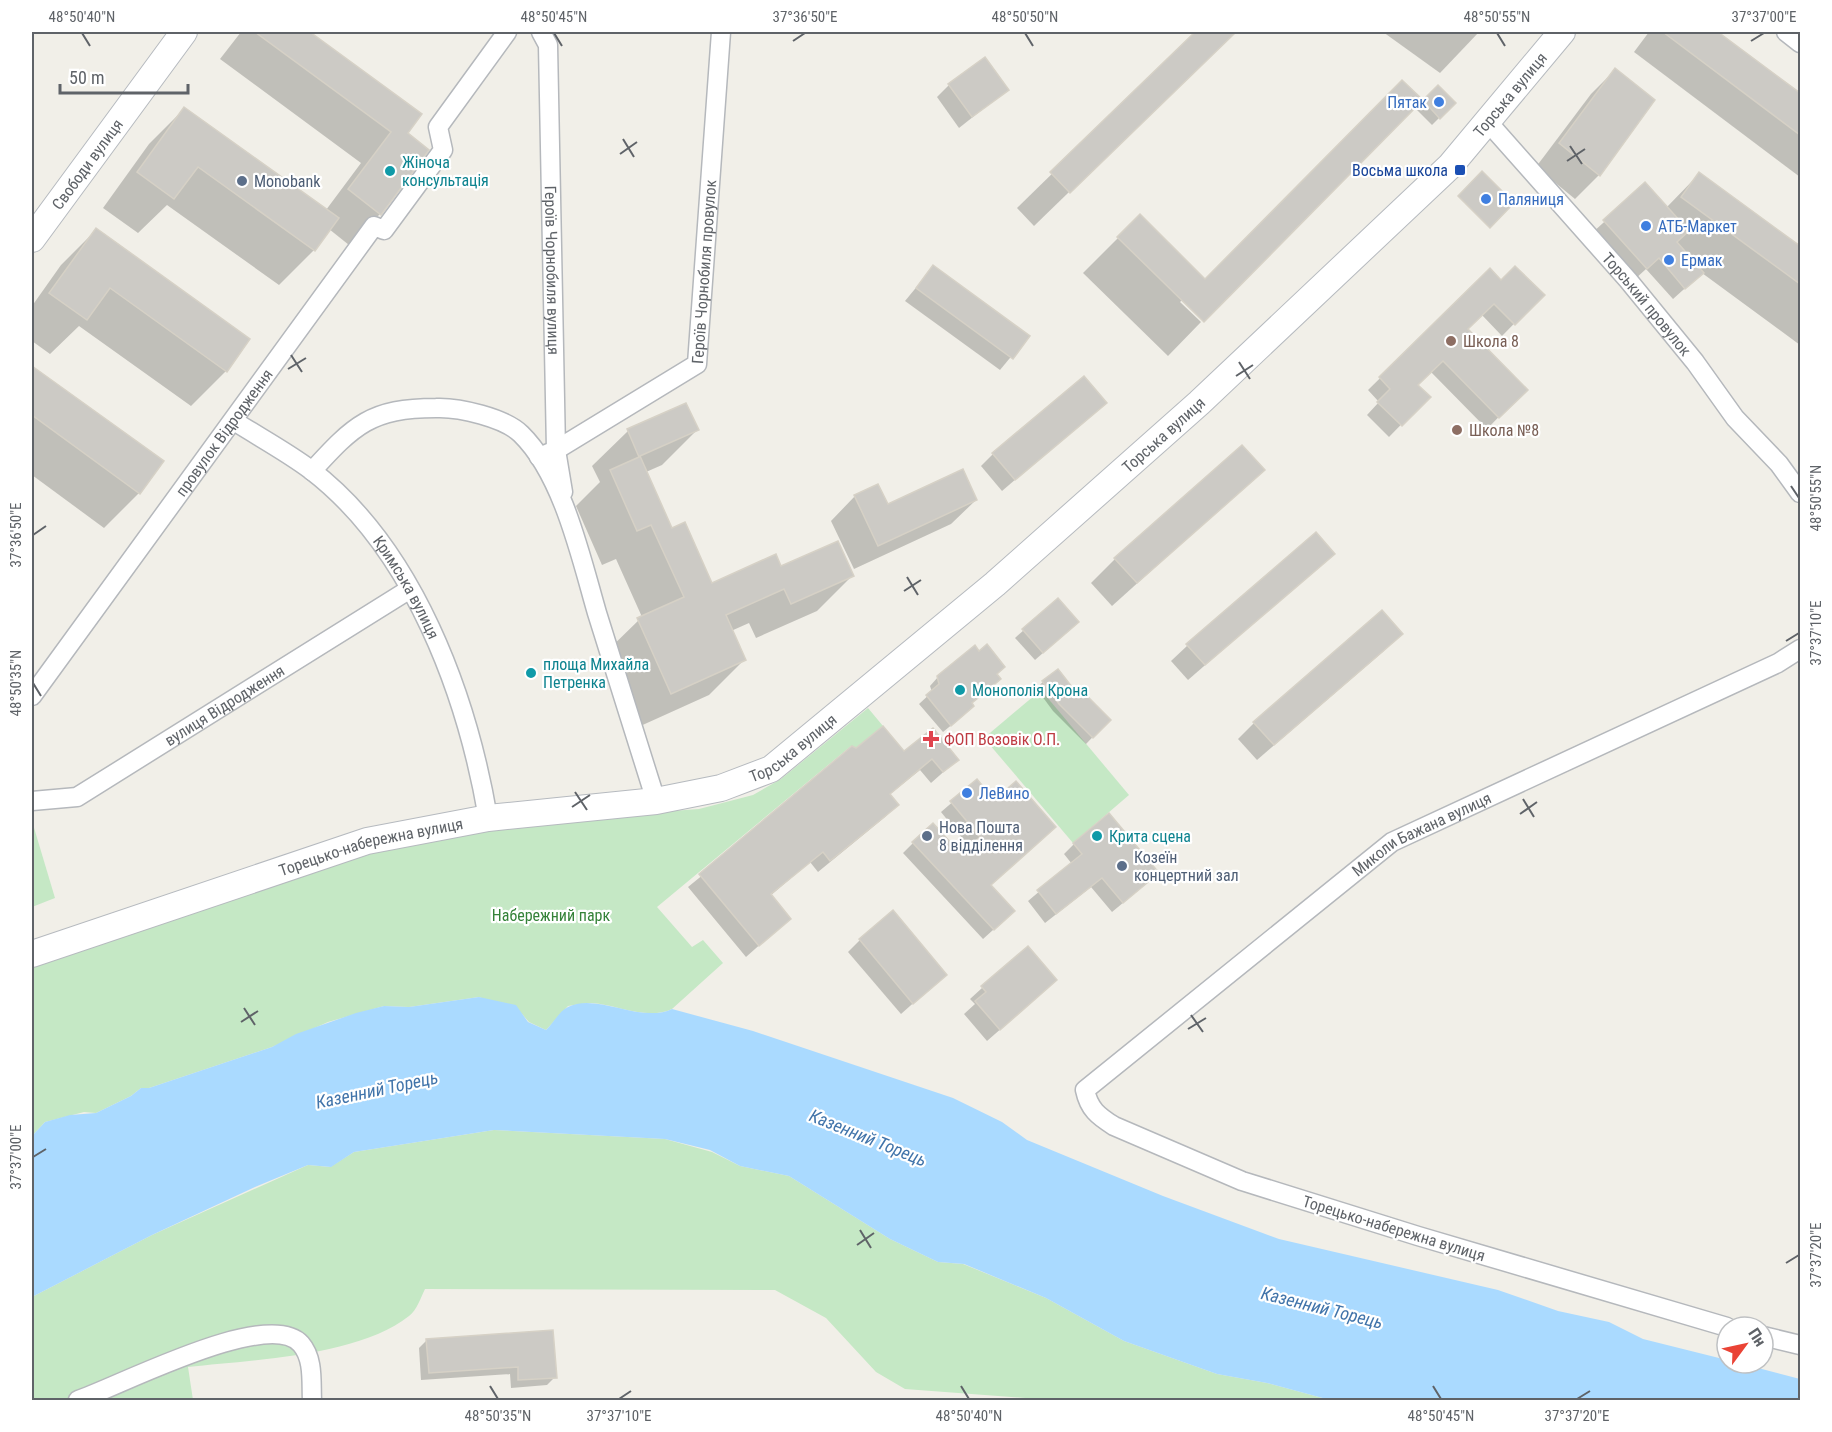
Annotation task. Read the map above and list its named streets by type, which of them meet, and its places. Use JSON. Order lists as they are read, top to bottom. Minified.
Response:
{"streets":{"main road":["Торська вулиця","Свободи вулиця","Торецько-набережна вулиця"],"street":["Героїв Чорнобиля вулиця","Героїв Чорнобиля провулок","Торський провулок","провулок Відродження","Кримська вулиця","вулиця Відродження","Миколи Бажана вулиця"]},"crossings":[["Торська вулиця","Торський провулок"],["Торська вулиця","Торецько-набережна вулиця"],["Героїв Чорнобиля вулиця","Героїв Чорнобиля провулок"],["провулок Відродження","Кримська вулиця"],["Кримська вулиця","вулиця Відродження"],["Кримська вулиця","Торецько-набережна вулиця"],["Миколи Бажана вулиця","Торецько-набережна вулиця"]],"water":["Казенний Торець"],"parks":["Набережний парк"],"places":{"other":["Пятак","Жіноча консультація","Monobank","Паляниця","АТБ-Маркет","Ермак","Школа 8","Школа №8","площа Михайла Петренка","Монополія Крона","ЛеВино","Нова Пошта 8 відділення","Крита сцена","Козеїн концертний зал"],"transit":["Восьма школа"],"health":["ФОП Возовік О.П."]},"scale_bar":"50 m","north":"top right","coordinates":["48°50'40\"N","48°50'45\"N","37°36'50\"E","48°50'50\"N","48°50'55\"N","37°37'00\"E","37°37'10\"E","48°50'35\"N","37°37'20\"E"]}
